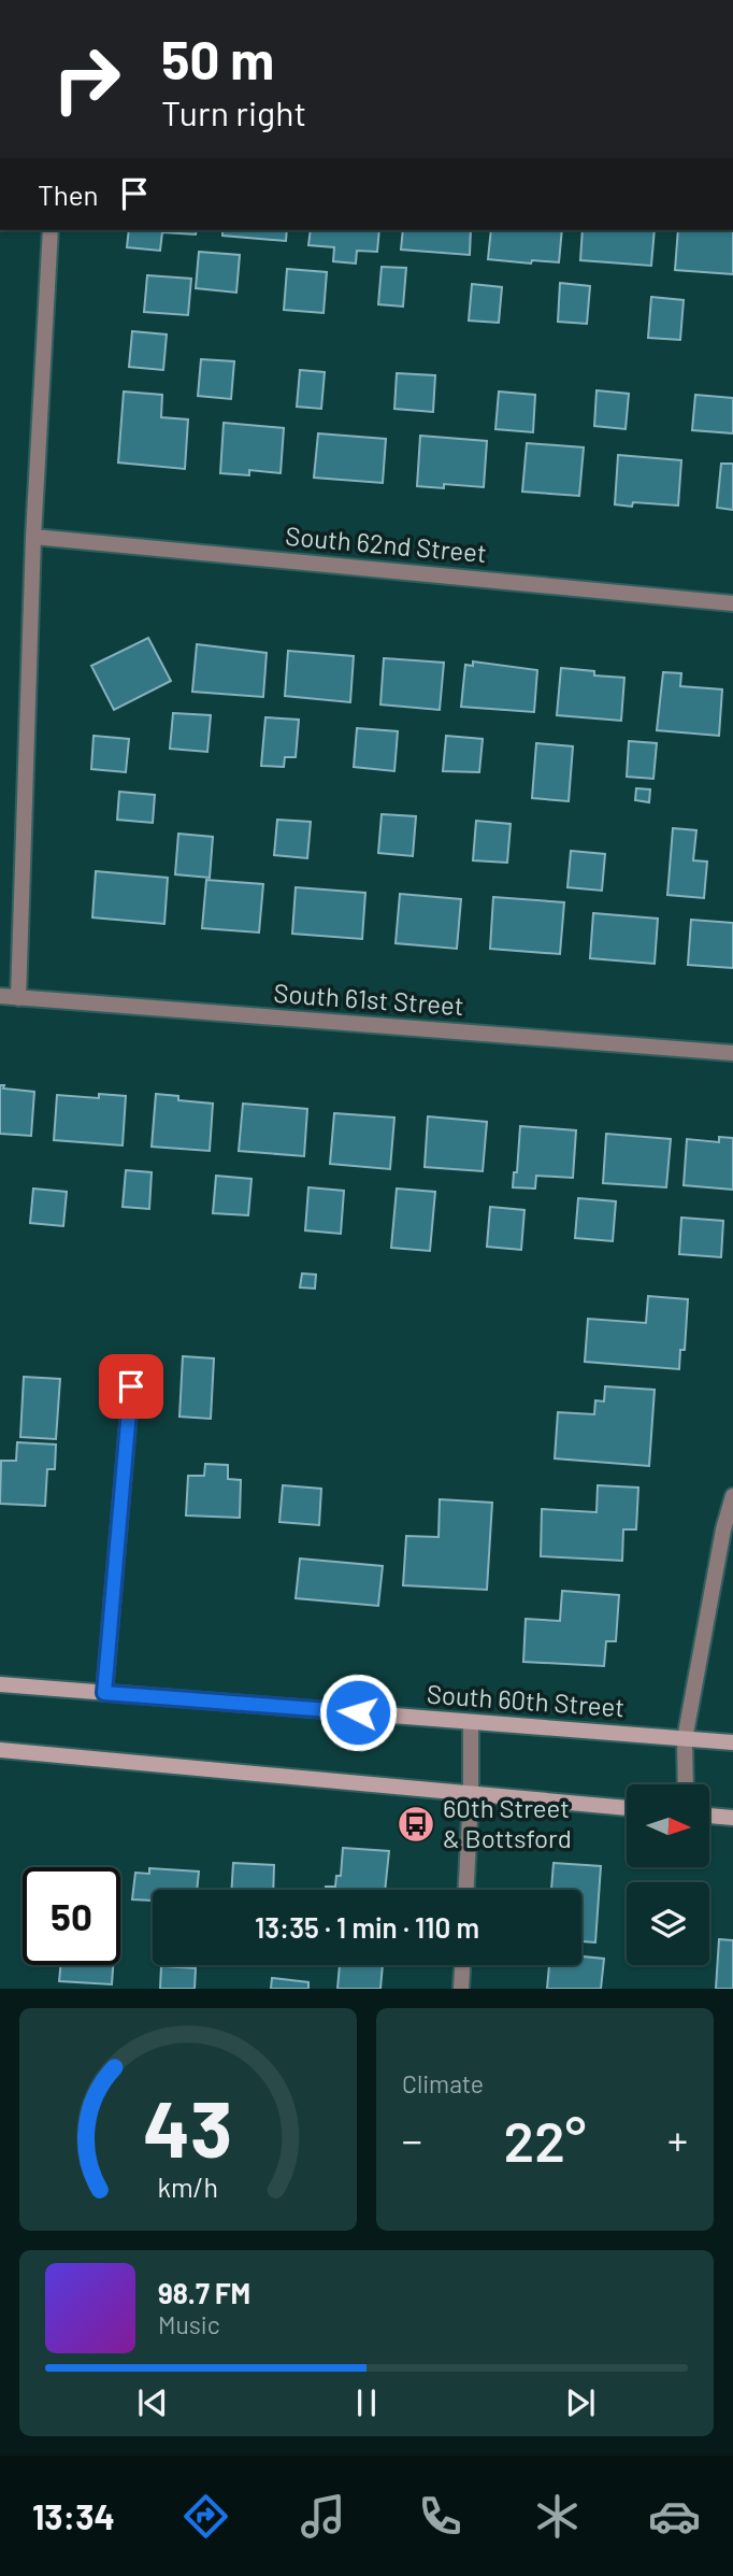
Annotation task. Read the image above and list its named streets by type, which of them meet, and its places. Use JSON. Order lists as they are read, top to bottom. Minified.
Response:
{"streets":{"main road":["South 60th Street"],"street":["South 62nd Street","South 61st Street"]},"places":{"bus stop":["60th Street & Bottsford"]},"north":"right","page":{"turn":["50 m","Turn right"],"then":"Then","limit":"50","trip":"13:35 · 1 min · 110 m","tile":"Climate","heat":["−","22°","+"],"song":["98.7 FM","Music"],"tabs":"13:34","gauge":["43","km/h"]}}
